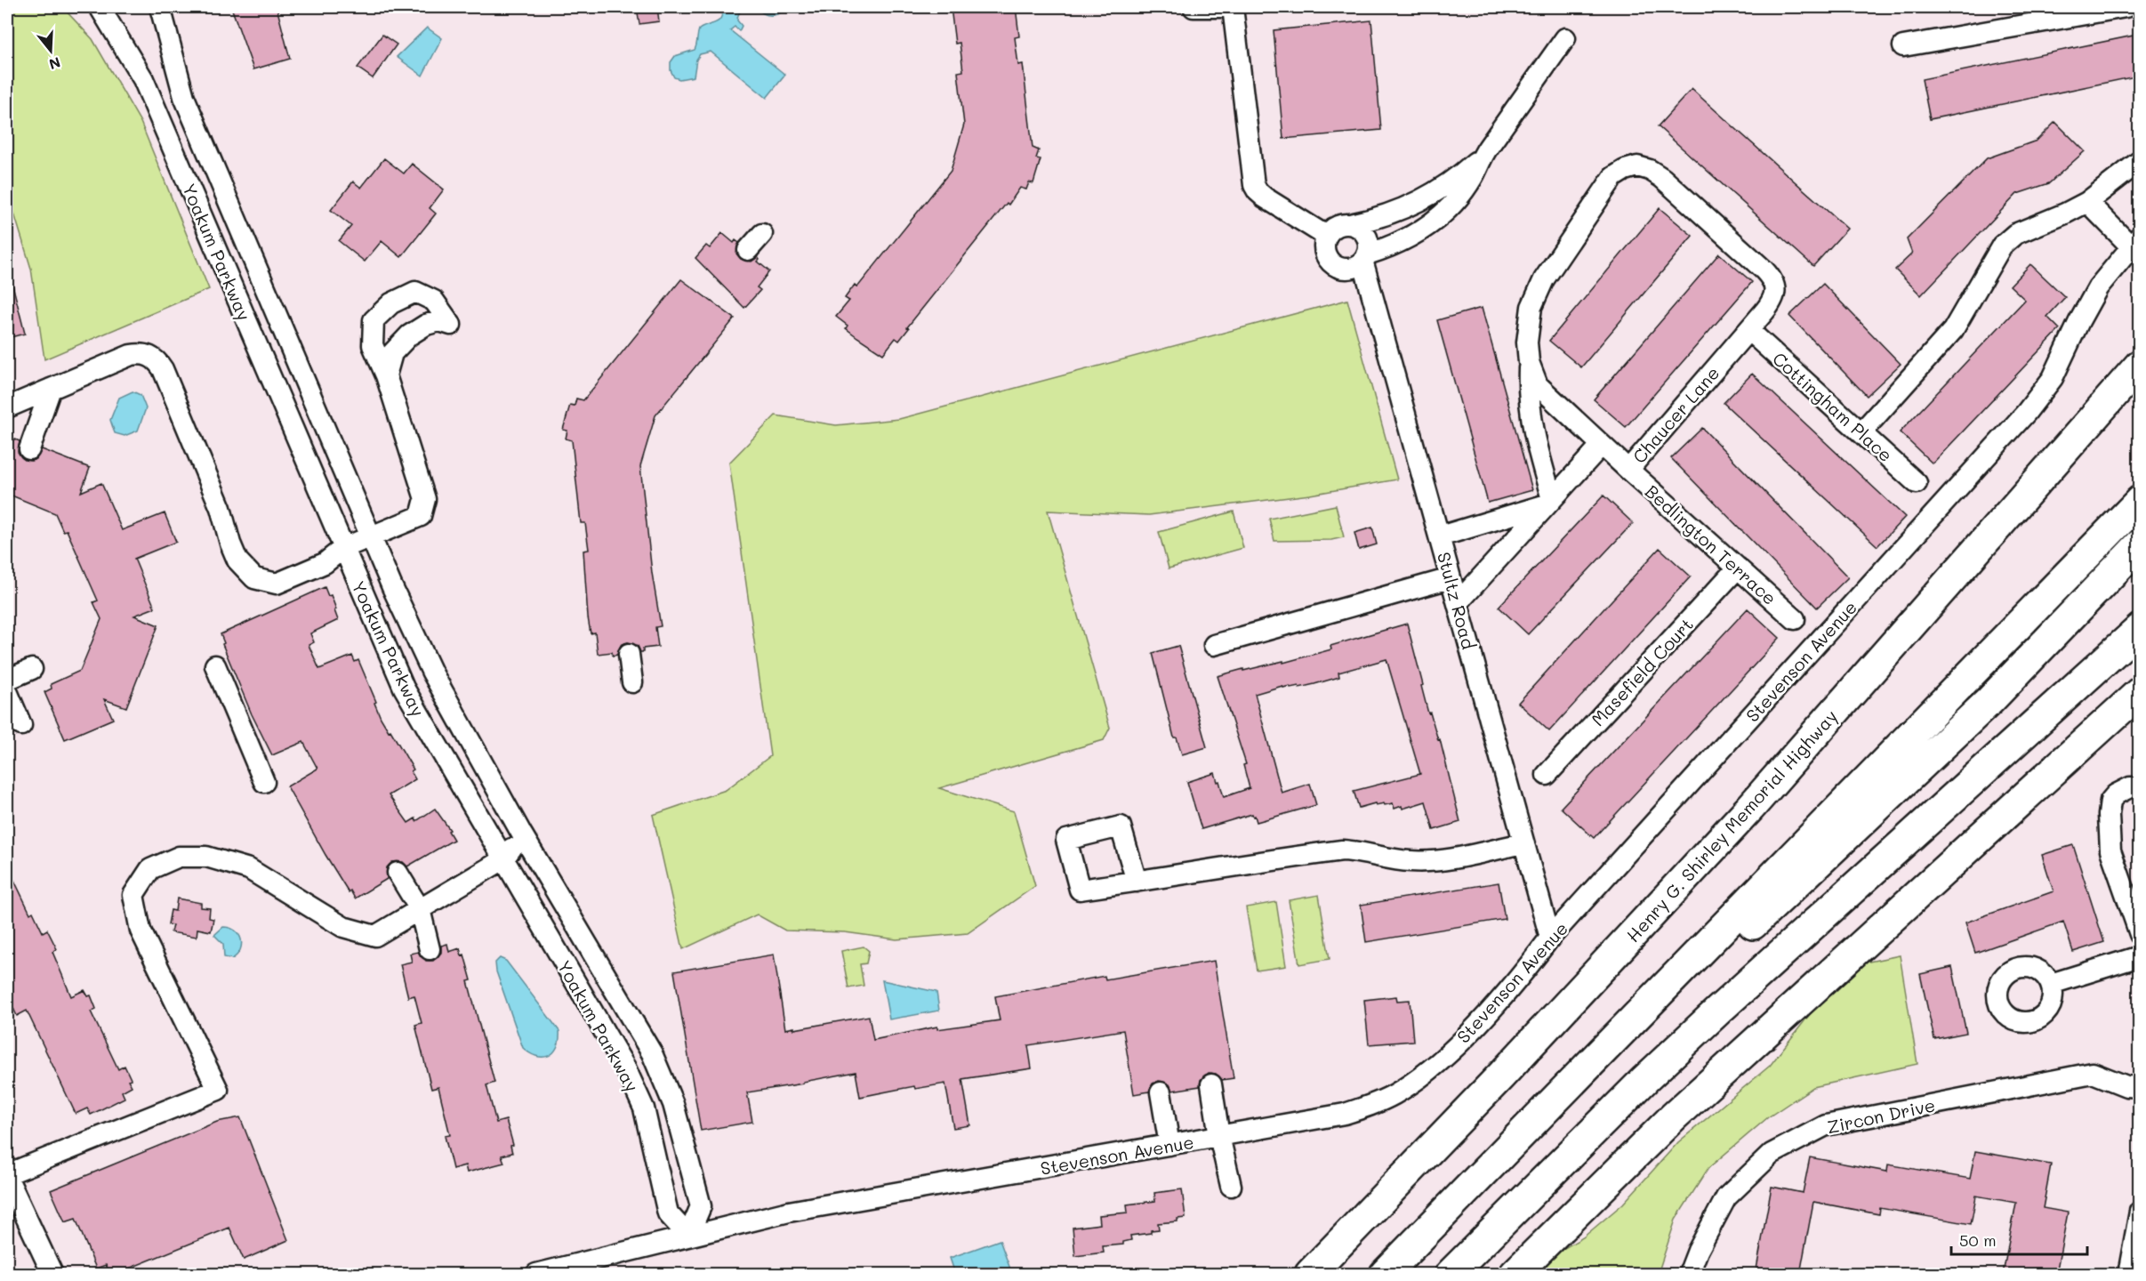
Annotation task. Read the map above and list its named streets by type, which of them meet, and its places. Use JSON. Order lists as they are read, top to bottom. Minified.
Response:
{"streets":{"highway":["Henry G. Shirley Memorial Highway"],"street":["Yoakum Parkway","Cottingham Place","Chaucer Lane","Bedlington Terrace","Stultz Road","Stevenson Avenue","Masefield Court","Zircon Drive"]},"crossings":[["Yoakum Parkway","Stevenson Avenue"],["Cottingham Place","Chaucer Lane"],["Chaucer Lane","Bedlington Terrace"],["Bedlington Terrace","Masefield Court"],["Stultz Road","Stevenson Avenue"]],"scale_bar":"50 m","north":"bottom"}
